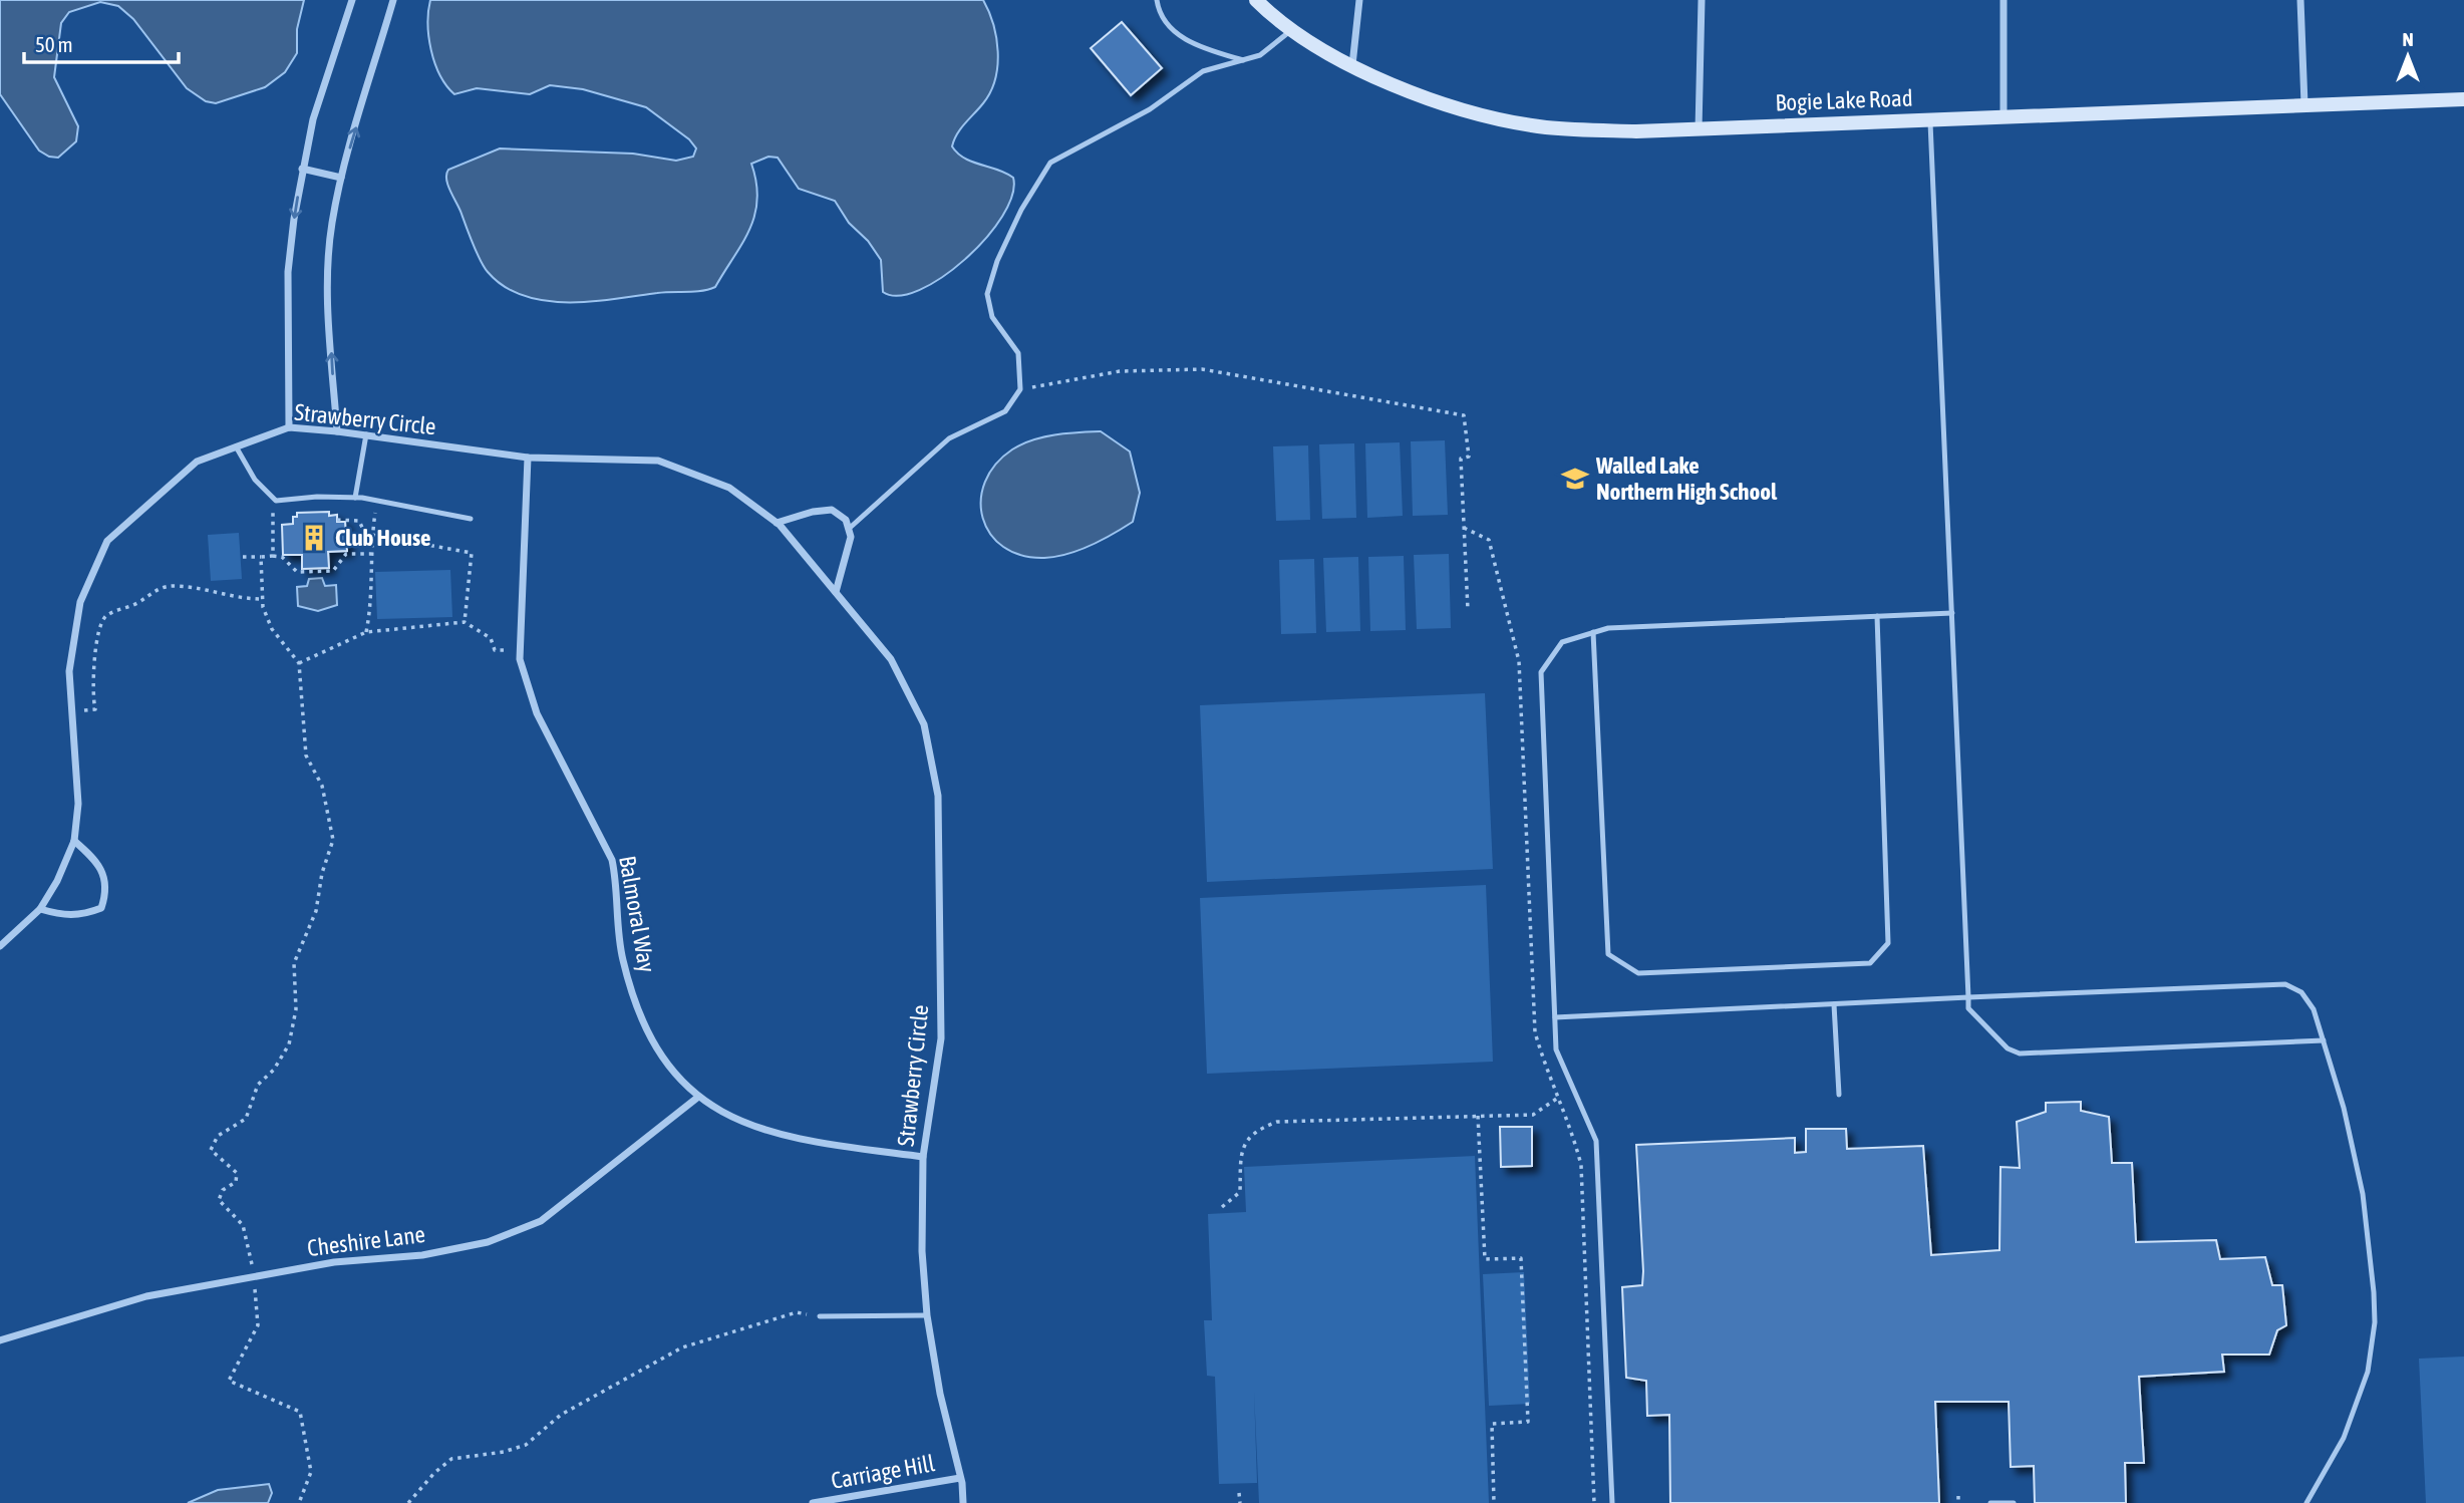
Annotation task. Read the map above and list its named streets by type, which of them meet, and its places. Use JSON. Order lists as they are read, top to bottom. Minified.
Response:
{"streets":{"main road":["Bogie Lake Road"],"street":["Strawberry Circle","Balmoral Way","Cheshire Lane","Carriage Hill"]},"crossings":[["Strawberry Circle","Balmoral Way"],["Strawberry Circle","Carriage Hill"],["Balmoral Way","Cheshire Lane"]],"places":{"school or university":["Walled Lake Northern High School"],"building":["Club House"]},"scale_bar":"50 m","north":"top"}
